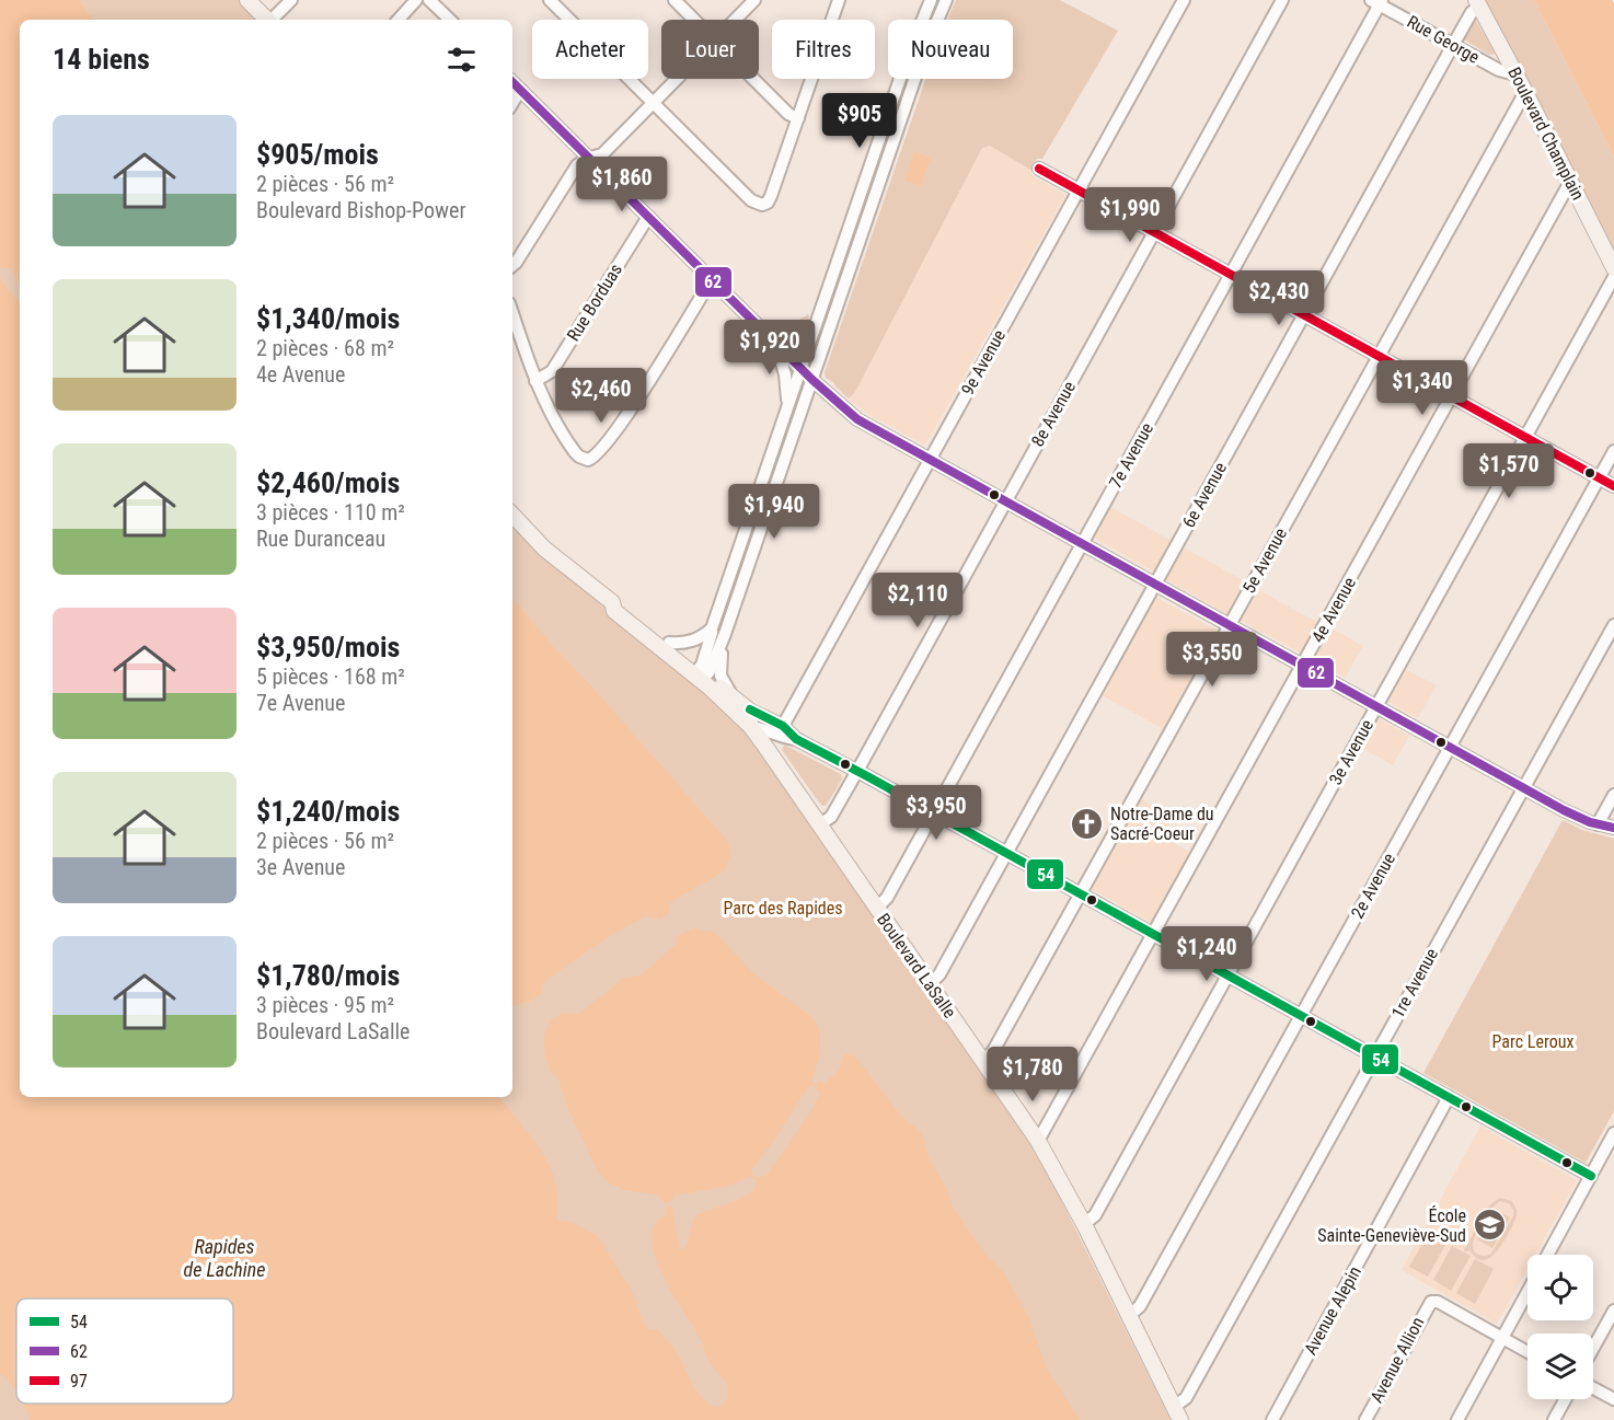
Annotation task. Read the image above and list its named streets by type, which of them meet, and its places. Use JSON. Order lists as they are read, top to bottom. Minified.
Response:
{"streets":{"main road":["Boulevard Champlain","Boulevard LaSalle"],"street":["Rue George","Rue Borduas","9e Avenue","8e Avenue","7e Avenue","6e Avenue","5e Avenue","4e Avenue","3e Avenue","2e Avenue","1re Avenue","Avenue Alepin","Avenue Allion"]},"crossings":[["Rue George","Boulevard Champlain"],["Rue George","7e Avenue"],["Rue George","6e Avenue"],["Boulevard Champlain","6e Avenue"],["Boulevard Champlain","5e Avenue"],["Boulevard Champlain","4e Avenue"],["8e Avenue","Boulevard LaSalle"],["7e Avenue","Boulevard LaSalle"],["6e Avenue","Boulevard LaSalle"],["5e Avenue","Boulevard LaSalle"],["4e Avenue","Boulevard LaSalle"],["3e Avenue","Boulevard LaSalle"],["2e Avenue","Boulevard LaSalle"],["Boulevard LaSalle","1re Avenue"]],"water":["Rapides de Lachine"],"parks":["Parc des Rapides","Parc Leroux"],"places":{"church":["Notre-Dame du Sacré-Coeur"],"school or university":["École Sainte-Geneviève-Sud"]},"lines":["transit line 62","transit line 97","transit line 54"],"legend":["54","62","97"],"page":{"chip":["Acheter","Louer","Filtres","Nouveau"],"heading":"14 biens","price":["$905","$1,860","$1,990","$2,430","$1,920","$1,340","$2,460","$1,570","$1,940","$2,110","$3,550","$3,950","$1,240","$1,780"],"list":[{"name":"$905/mois","note":"2 pièces · 56 m² · Boulevard Bishop-Power"},{"name":"$1,340/mois","note":"2 pièces · 68 m² · 4e Avenue"},{"name":"$2,460/mois","note":"3 pièces · 110 m² · Rue Duranceau"},{"name":"$3,950/mois","note":"5 pièces · 168 m² · 7e Avenue"},{"name":"$1,240/mois","note":"2 pièces · 56 m² · 3e Avenue"},{"name":"$1,780/mois","note":"3 pièces · 95 m² · Boulevard LaSalle"}]}}
